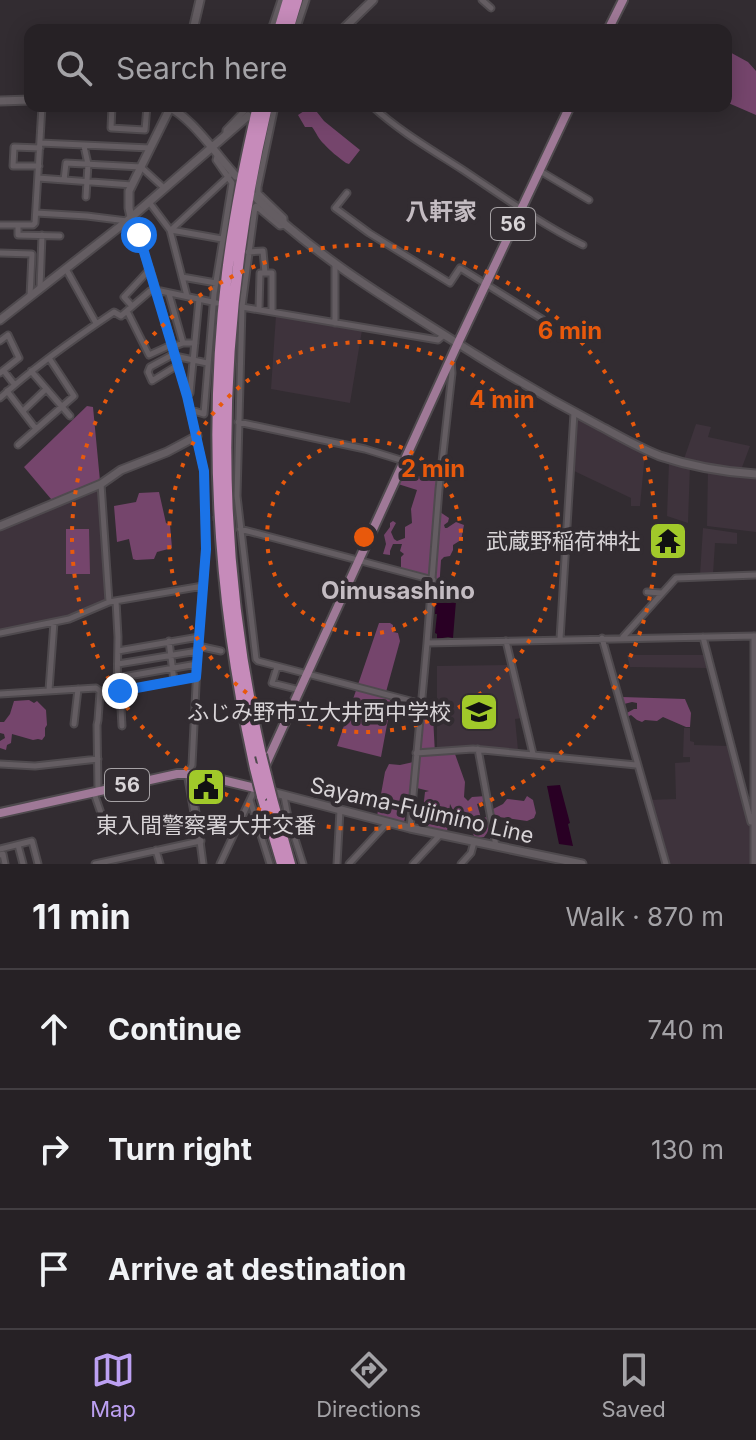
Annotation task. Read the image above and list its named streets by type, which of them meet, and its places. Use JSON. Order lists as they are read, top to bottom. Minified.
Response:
{"streets":{"main road":["56"],"street":["Sayama-Fujimino Line"]},"crossings":[["56","Sayama-Fujimino Line"]],"districts":["八軒家","Oimusashino"],"places":{"temple":["武蔵野稲荷神社"],"school or university":["ふじみ野市立大井西中学校"],"public building":["東入間警察署大井交番"]},"page":{"search":"Search here","heading":["11 min","Walk · 870 m"],"list":[["Continue","740 m"],["Turn right","130 m"],"Arrive at destination"],"nav":["Map","Directions","Saved"]},"rings":["6 min","4 min","2 min"]}
